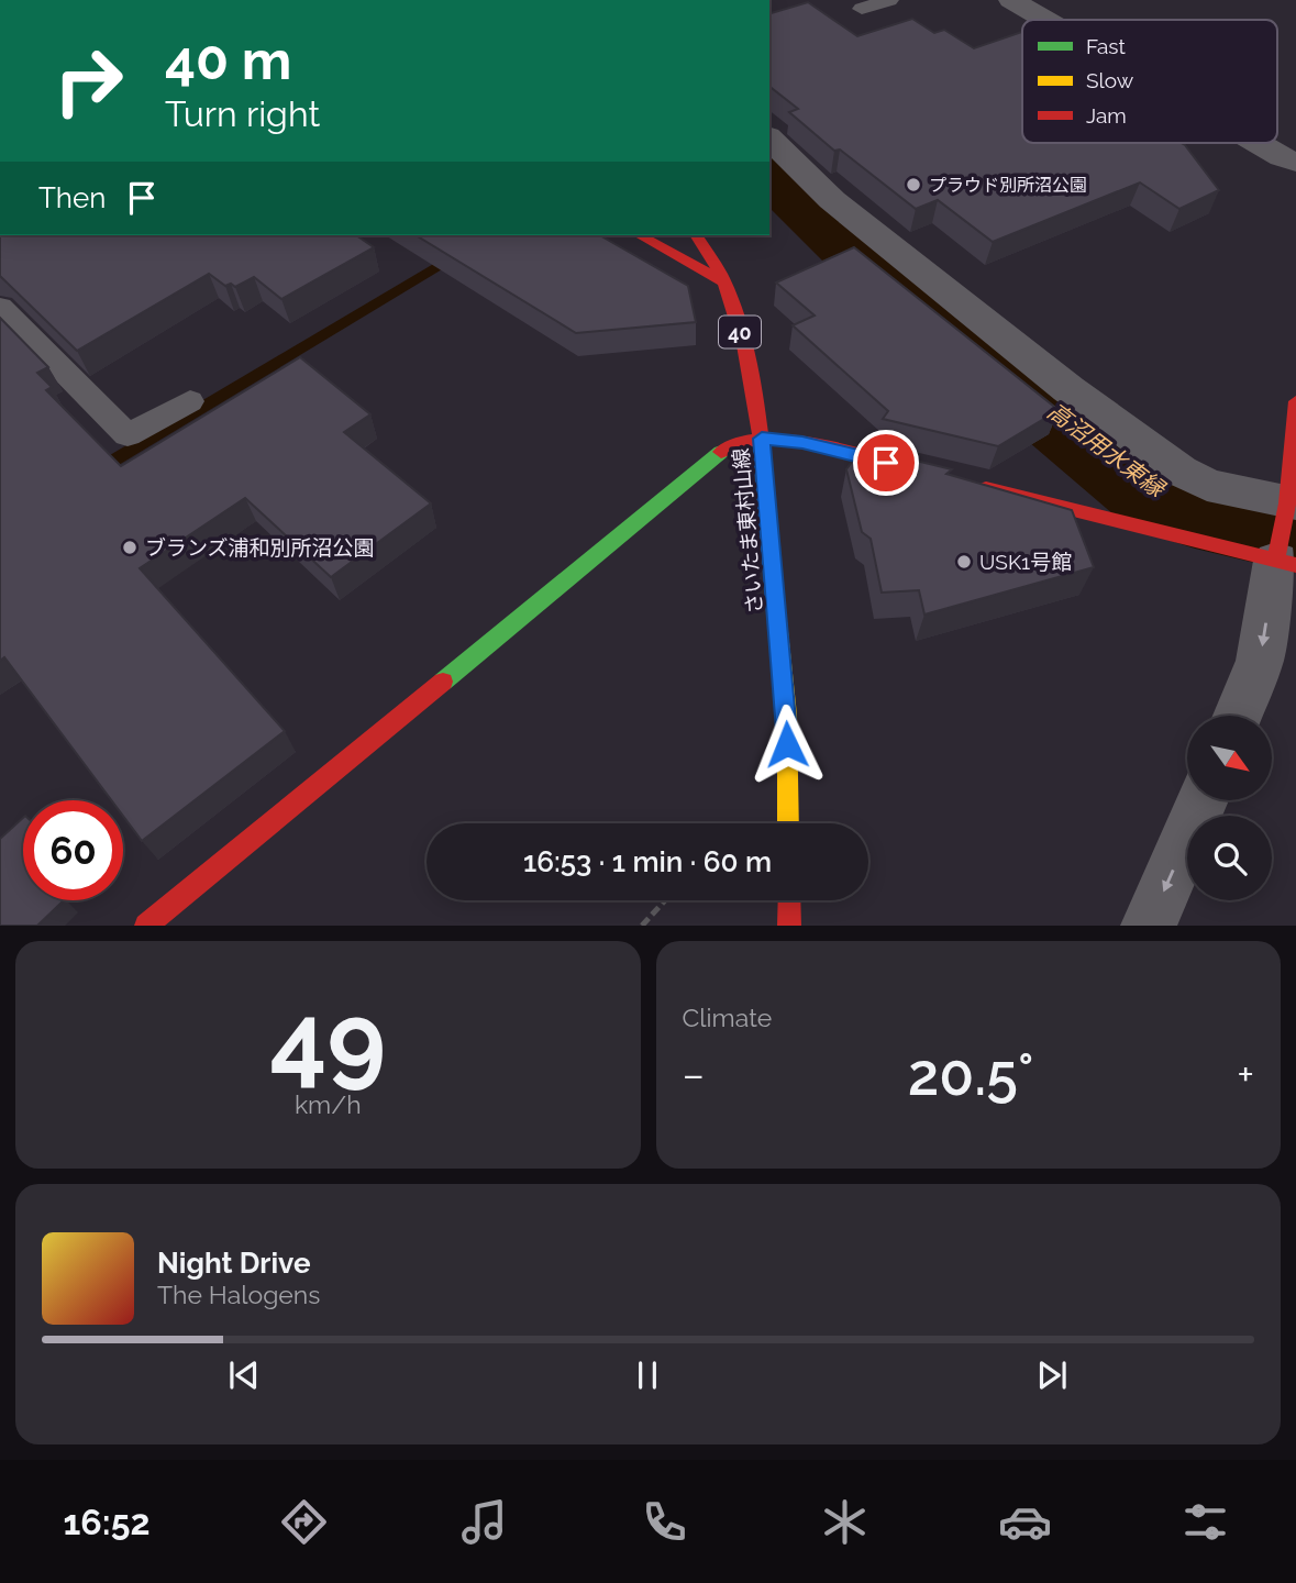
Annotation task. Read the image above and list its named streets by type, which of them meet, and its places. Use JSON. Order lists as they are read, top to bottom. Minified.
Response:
{"streets":{"street":["40","さいたま東村山線"]},"water":["高沼用水東縁"],"places":["プラウド別所沼公園","ブランズ浦和別所沼公園","USK1号館"],"legend":["Fast","Slow","Jam"],"north":"bottom right","page":{"turn":["40 m","Turn right"],"then":"Then","limit":"60","trip":"16:53 · 1 min · 60 m","tile":[["49","km/h"],"Climate"],"heat":["−","20.5°","+"],"song":["Night Drive","The Halogens"],"tabs":"16:52"}}
